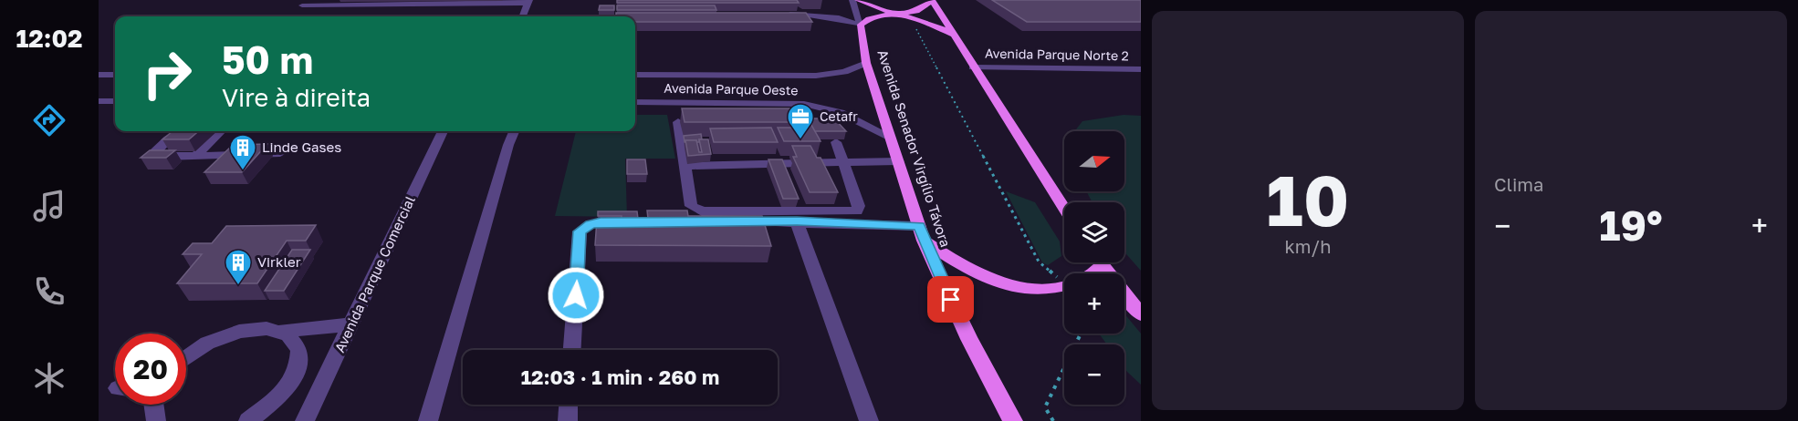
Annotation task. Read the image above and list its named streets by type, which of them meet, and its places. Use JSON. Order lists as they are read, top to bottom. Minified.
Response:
{"streets":{"main road":["Avenida Senador Virgílio Távora"],"street":["Avenida Parque Norte 2","Avenida Parque Oeste","Avenida Parque Comercial"]},"crossings":[["Avenida Parque Oeste","Avenida Senador Virgílio Távora"]],"places":{"office":["Cetafr"],"building":["Linde Gases","Virkler"]},"north":"right","page":{"tabs":"12:02","tile":[["10","km/h"],"Clima"],"turn":["50 m","Vire à direita"],"map_buttons":["+","−"],"heat":["−","19°","+"],"limit":"20","trip":"12:03 · 1 min · 260 m"}}
